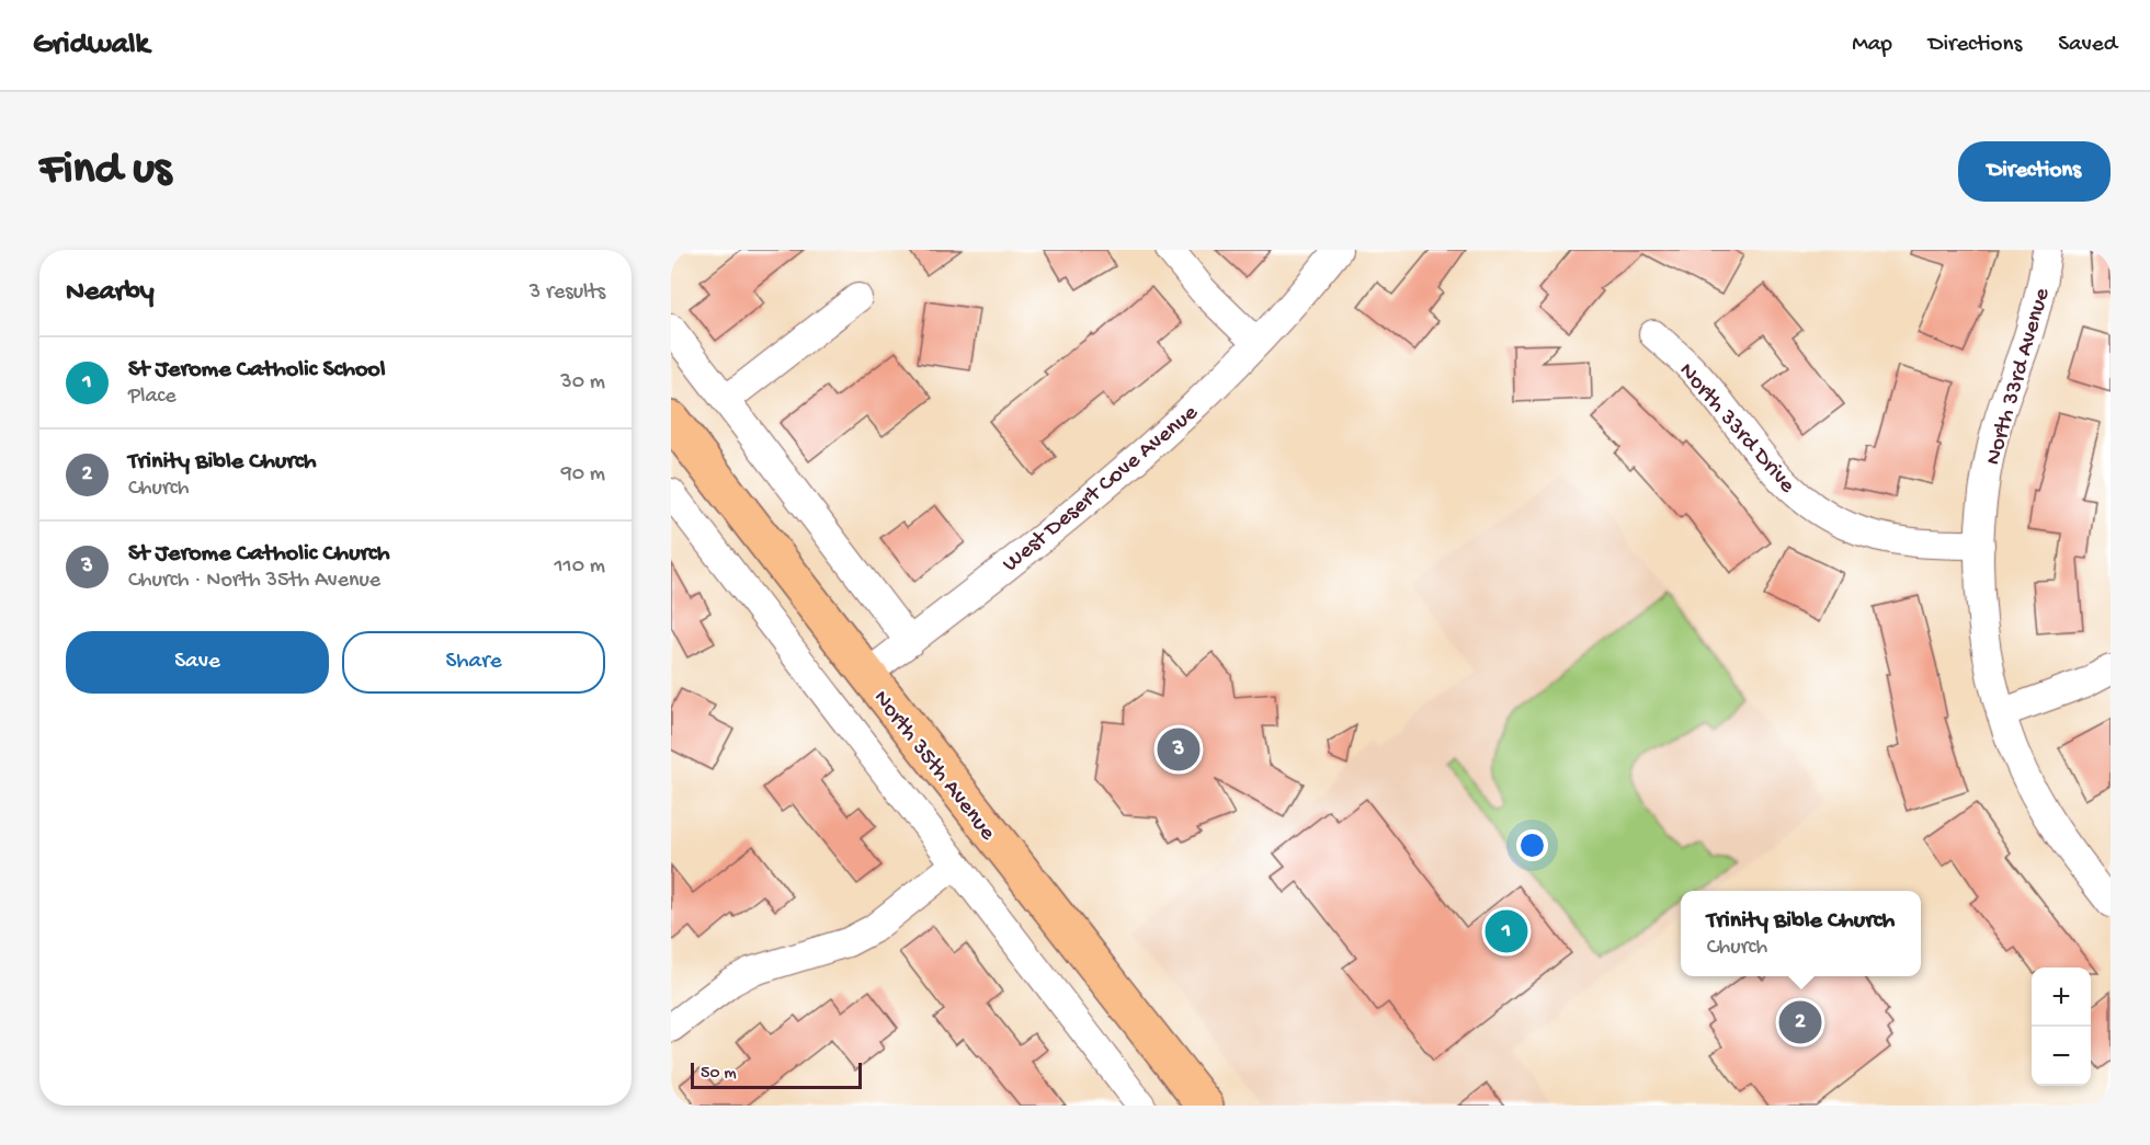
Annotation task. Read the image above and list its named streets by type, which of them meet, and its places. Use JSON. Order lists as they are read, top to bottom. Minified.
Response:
{"streets":{"main road":["North 35th Avenue"],"street":["North 33rd Avenue","North 33rd Drive","West Desert Cove Avenue"]},"crossings":[["North 33rd Avenue","North 33rd Drive"],["West Desert Cove Avenue","North 35th Avenue"]],"scale_bar":"50 m","page":{"header":"Gridwalk","nav":["Map","Directions","Saved"],"buttons":["Directions",["Save","Share"]],"title":"Find us","heading":["Nearby","3 results"],"list":[{"mark":"1","name":"St Jerome Catholic School","note":"Place","value":"30 m"},{"mark":"2","name":"Trinity Bible Church","note":"Church","value":"90 m"},{"mark":"3","name":"St Jerome Catholic Church","note":"Church · North 35th Avenue","value":"110 m"}],"pins":["3","1","2"],"popup":["Trinity Bible Church","Church"],"map_buttons":["+","−"],"scale":"50 m"}}
